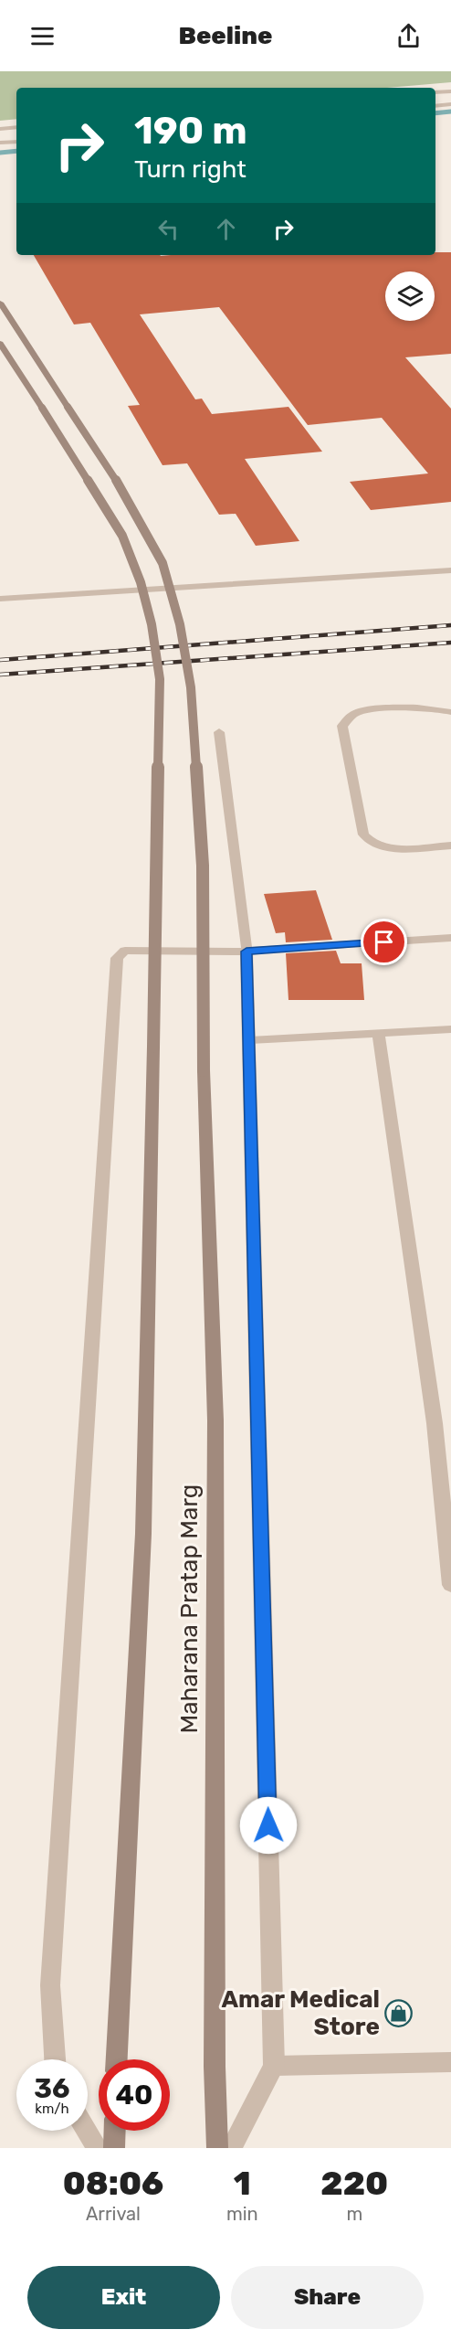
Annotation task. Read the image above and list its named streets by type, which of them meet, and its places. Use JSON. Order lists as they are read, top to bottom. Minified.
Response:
{"streets":{"main road":["Maharana Pratap Marg"]},"places":{"shop":["Amar Medical Store"]},"page":{"header":"Beeline","turn":["190 m","Turn right"],"speed":"36 km/h","limit":"40","eta":["08:06","Arrival","1","min","220","m"],"buttons":["Exit","Share"]}}
